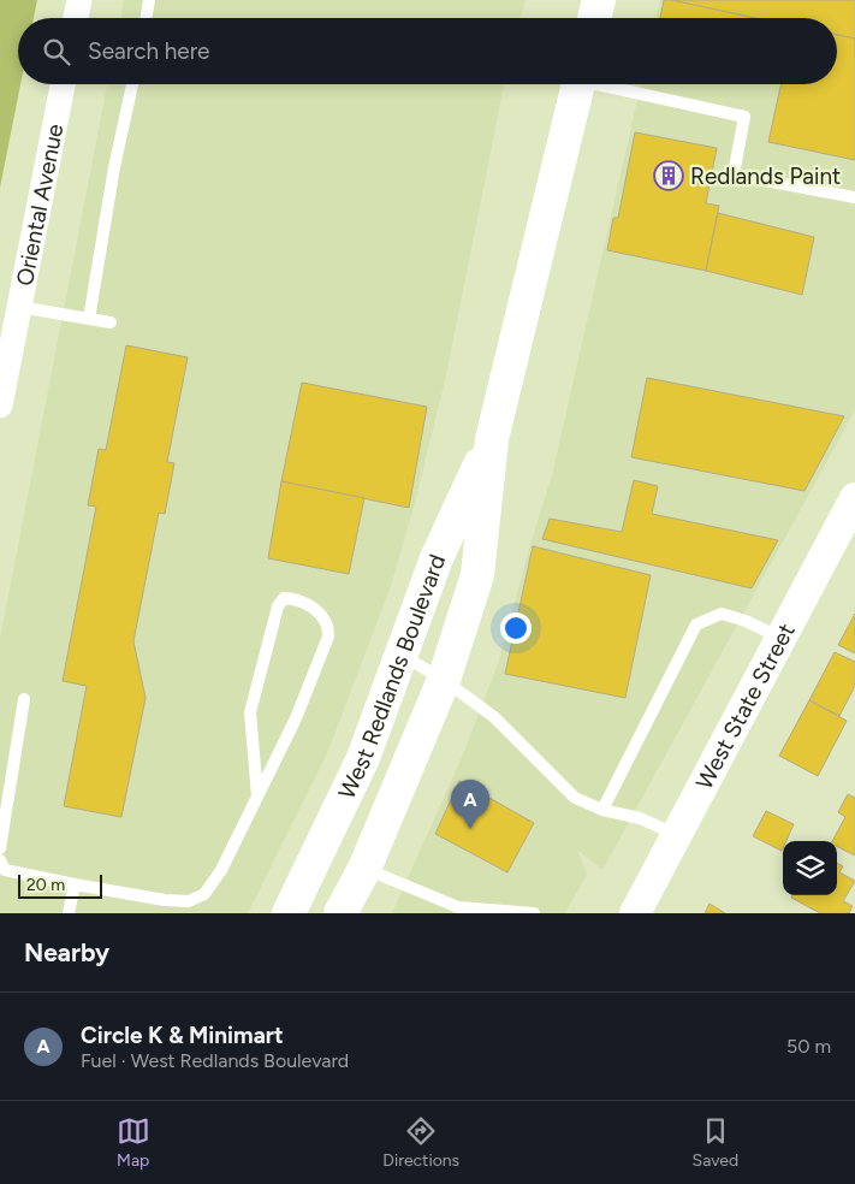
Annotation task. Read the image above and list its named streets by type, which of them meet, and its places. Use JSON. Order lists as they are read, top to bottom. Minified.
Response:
{"streets":{"main road":["West Redlands Boulevard"],"street":["Oriental Avenue","West State Street"]},"places":{"building":["Redlands Paint"]},"scale_bar":"20 m","page":{"search":"Search here","pins":"A","scale":"20 m","heading":"Nearby","list":[{"mark":"A","name":"Circle K & Minimart","note":"Fuel · West Redlands Boulevard","value":"50 m"}],"nav":["Map","Directions","Saved"]}}
